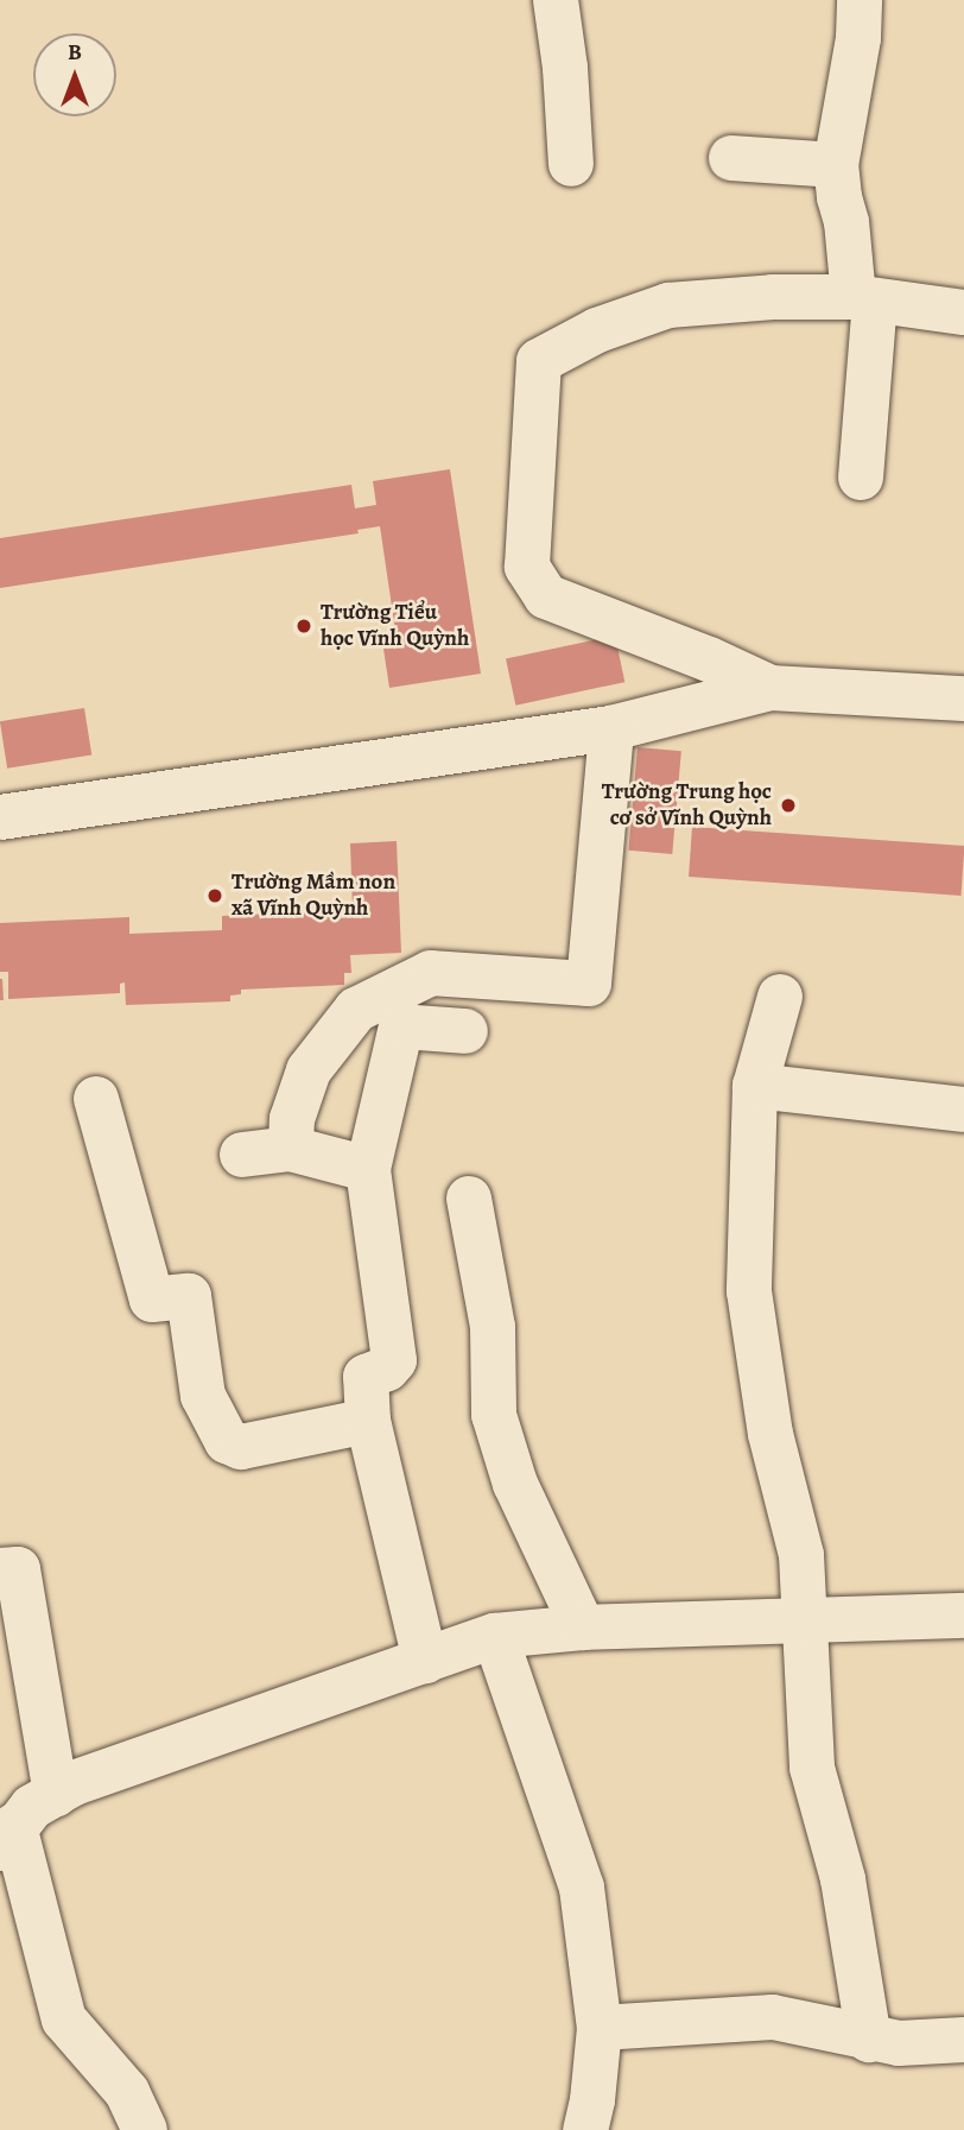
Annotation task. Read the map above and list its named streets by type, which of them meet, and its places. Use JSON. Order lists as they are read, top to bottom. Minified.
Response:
{"places":["Trường Tiểu học Vĩnh Quỳnh","Trường Trung học cơ sở Vĩnh Quỳnh","Trường Mầm non xã Vĩnh Quỳnh"],"north":"top"}
